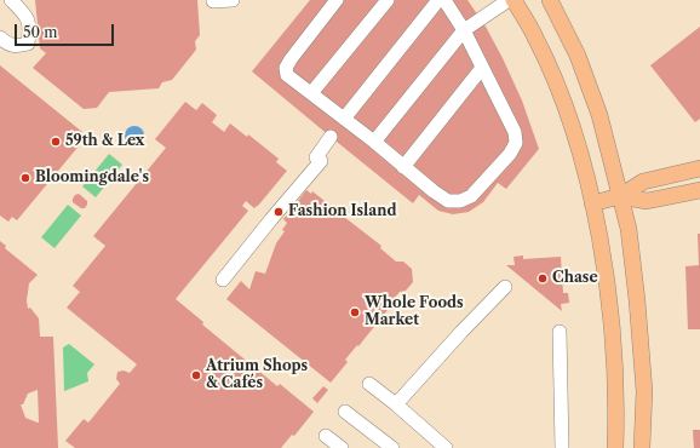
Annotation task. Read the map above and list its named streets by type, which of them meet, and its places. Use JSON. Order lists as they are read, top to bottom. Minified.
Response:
{"places":["59th & Lex","Bloomingdale's","Fashion Island","Chase","Whole Foods Market","Atrium Shops & Cafés"],"scale_bar":"50 m"}
